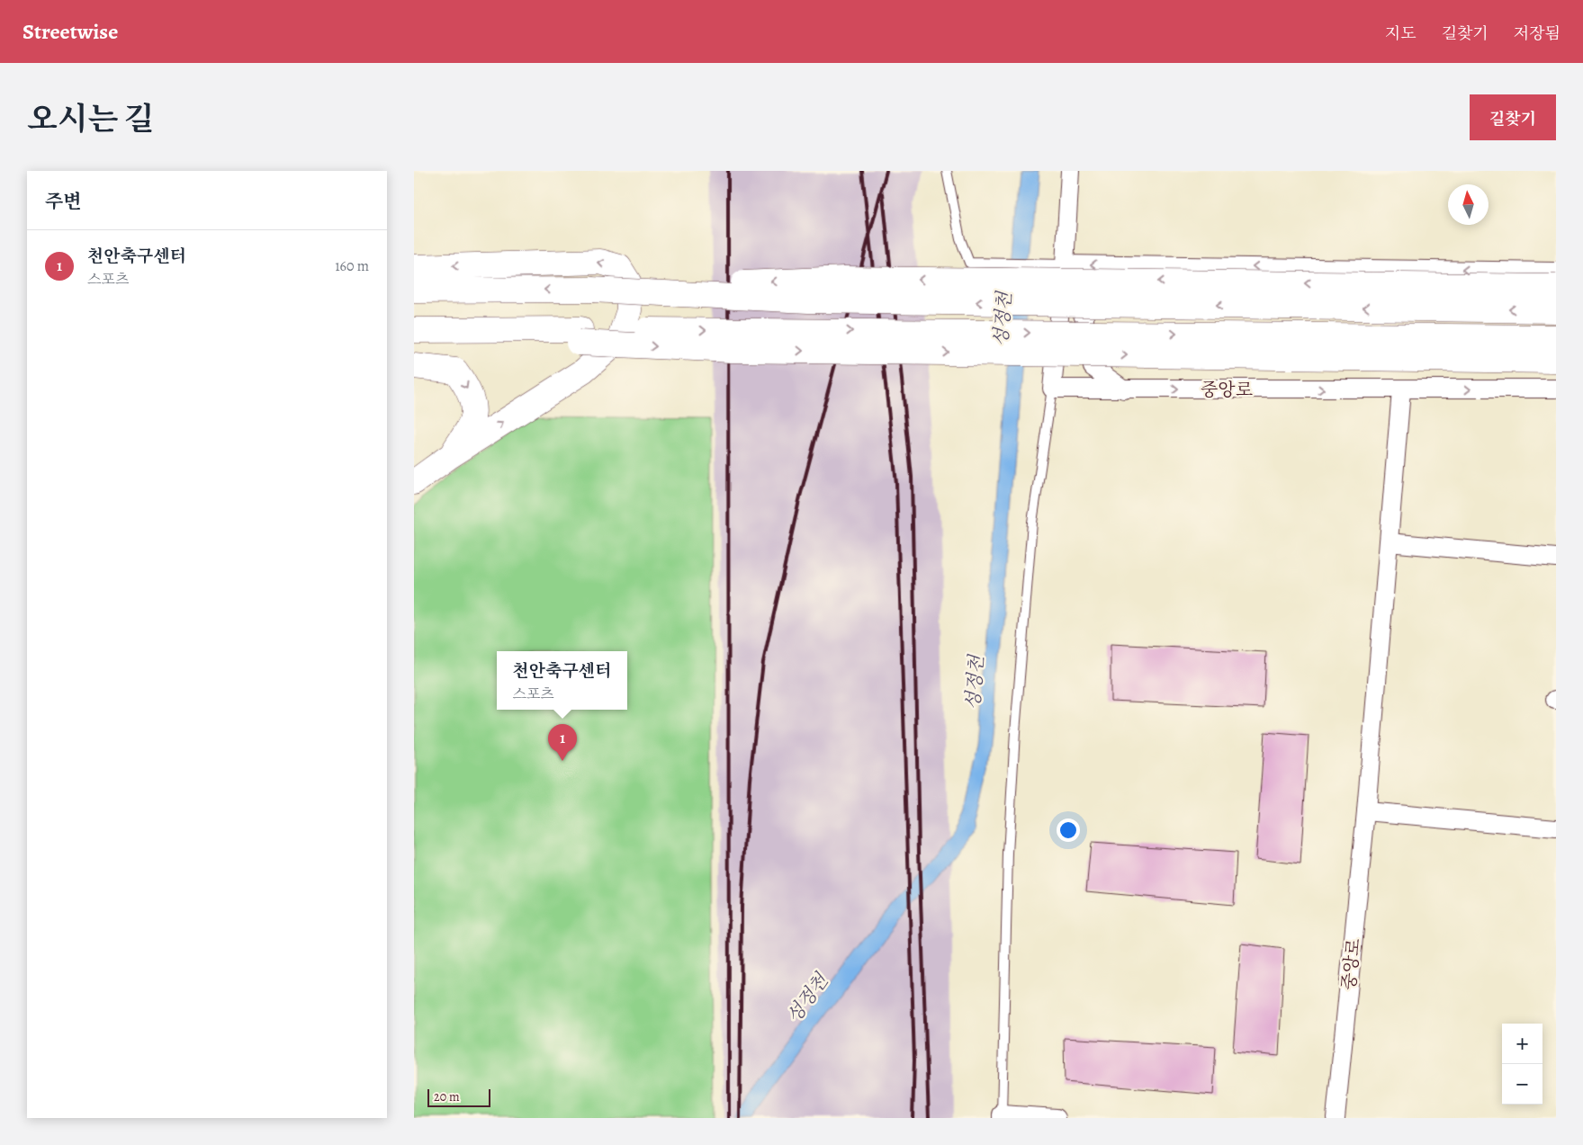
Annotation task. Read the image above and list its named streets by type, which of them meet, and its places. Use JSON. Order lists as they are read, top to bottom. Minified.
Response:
{"streets":{"street":["중앙로"]},"water":["성정천"],"scale_bar":"20 m","north":"top","page":{"header":"Streetwise","nav":["지도","길찾기","저장됨"],"title":"오시는 길","buttons":"길찾기","heading":"주변","list":[{"mark":"1","name":"천안축구센터","note":"스포츠","value":"160 m"}],"popup":["천안축구센터","스포츠"],"pins":"1","map_buttons":["+","−"],"scale":"20 m"}}
